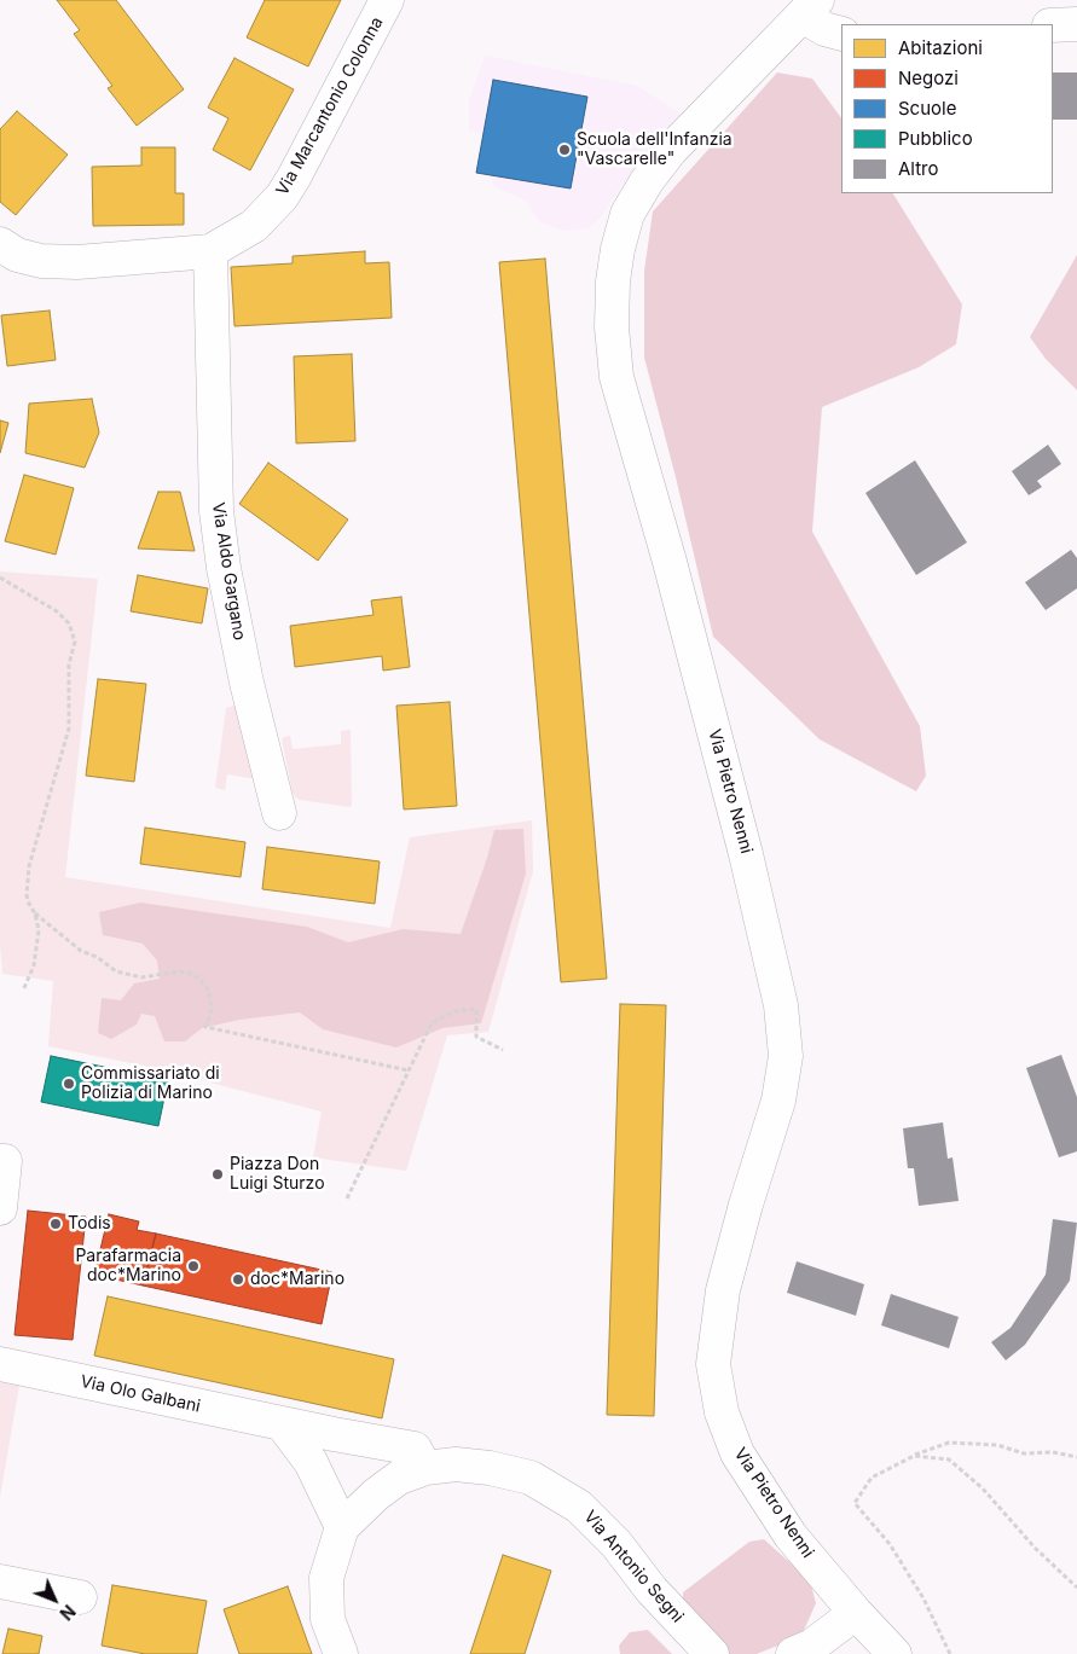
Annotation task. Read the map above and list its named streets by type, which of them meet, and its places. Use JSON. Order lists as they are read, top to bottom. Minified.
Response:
{"streets":{"street":["Via Marcantonio Colonna","Via Aldo Gargano","Via Pietro Nenni","Via Olo Galbani","Via Antonio Segni"]},"crossings":[["Via Marcantonio Colonna","Via Aldo Gargano"],["Via Olo Galbani","Via Antonio Segni"]],"places":["Scuola dell'Infanzia \"Vascarelle\"","Commissariato di Polizia di Marino","Piazza Don Luigi Sturzo","Todis","Parafarmacia doc*Marino","doc*Marino"],"legend":["Abitazioni","Negozi","Scuole","Pubblico","Altro"],"north":"bottom right"}
